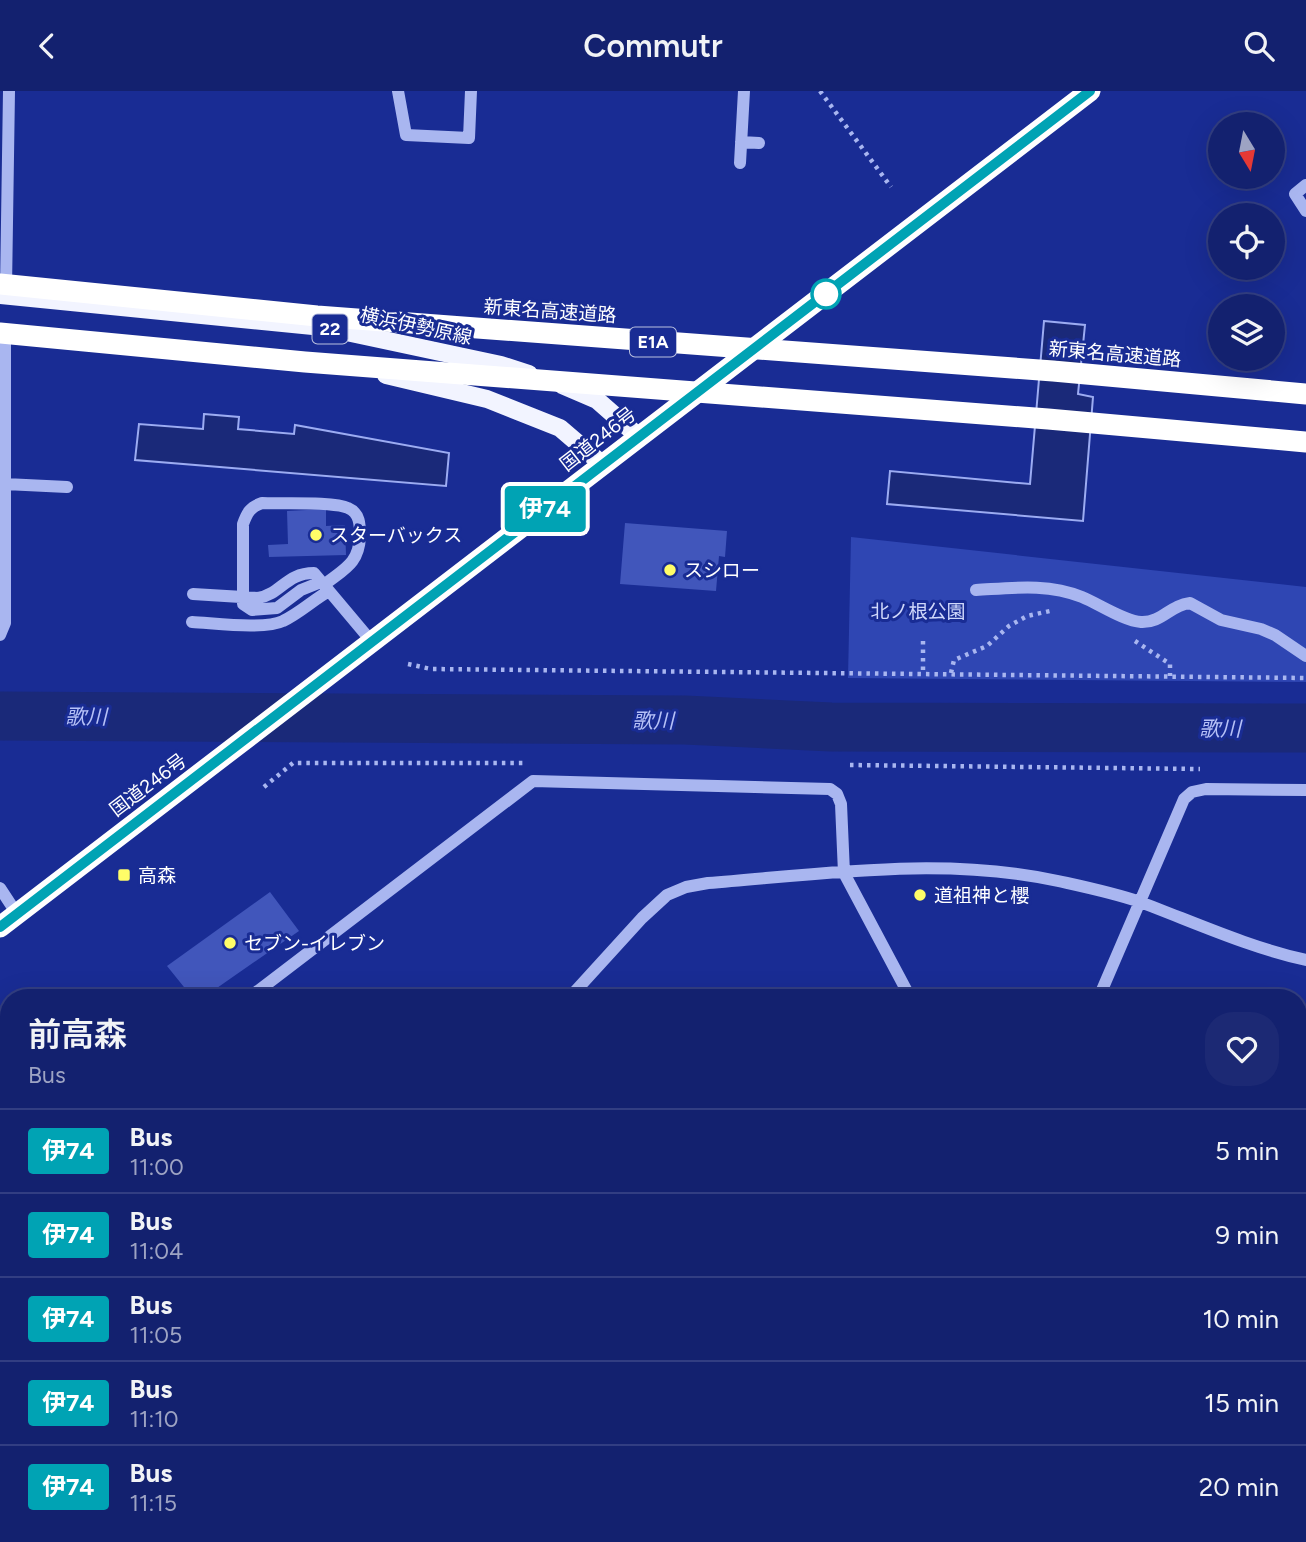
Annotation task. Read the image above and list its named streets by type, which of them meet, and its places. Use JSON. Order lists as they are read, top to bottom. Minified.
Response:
{"streets":{"highway":["新東名高速道路","E1A","国道246号"],"main road":["横浜伊勢原線","22"]},"crossings":[["新東名高速道路","横浜伊勢原線"],["横浜伊勢原線","国道246号"],["22","国道246号"]],"water":["歌川"],"parks":["北ノ根公園"],"places":{"other":["スターバックス","スシロー","道祖神と櫻","セブン-イレブン"],"transit":["高森"]},"lines":["bus line 伊74"],"north":"bottom","page":{"header":"Commutr","on_map":"伊74","heading":["前高森","Bus"],"list":[{"mark":"伊74","name":"Bus","note":"11:00","value":"5 min"},{"mark":"伊74","name":"Bus","note":"11:04","value":"9 min"},{"mark":"伊74","name":"Bus","note":"11:05","value":"10 min"},{"mark":"伊74","name":"Bus","note":"11:10","value":"15 min"},{"mark":"伊74","name":"Bus","note":"11:15","value":"20 min"}]}}
